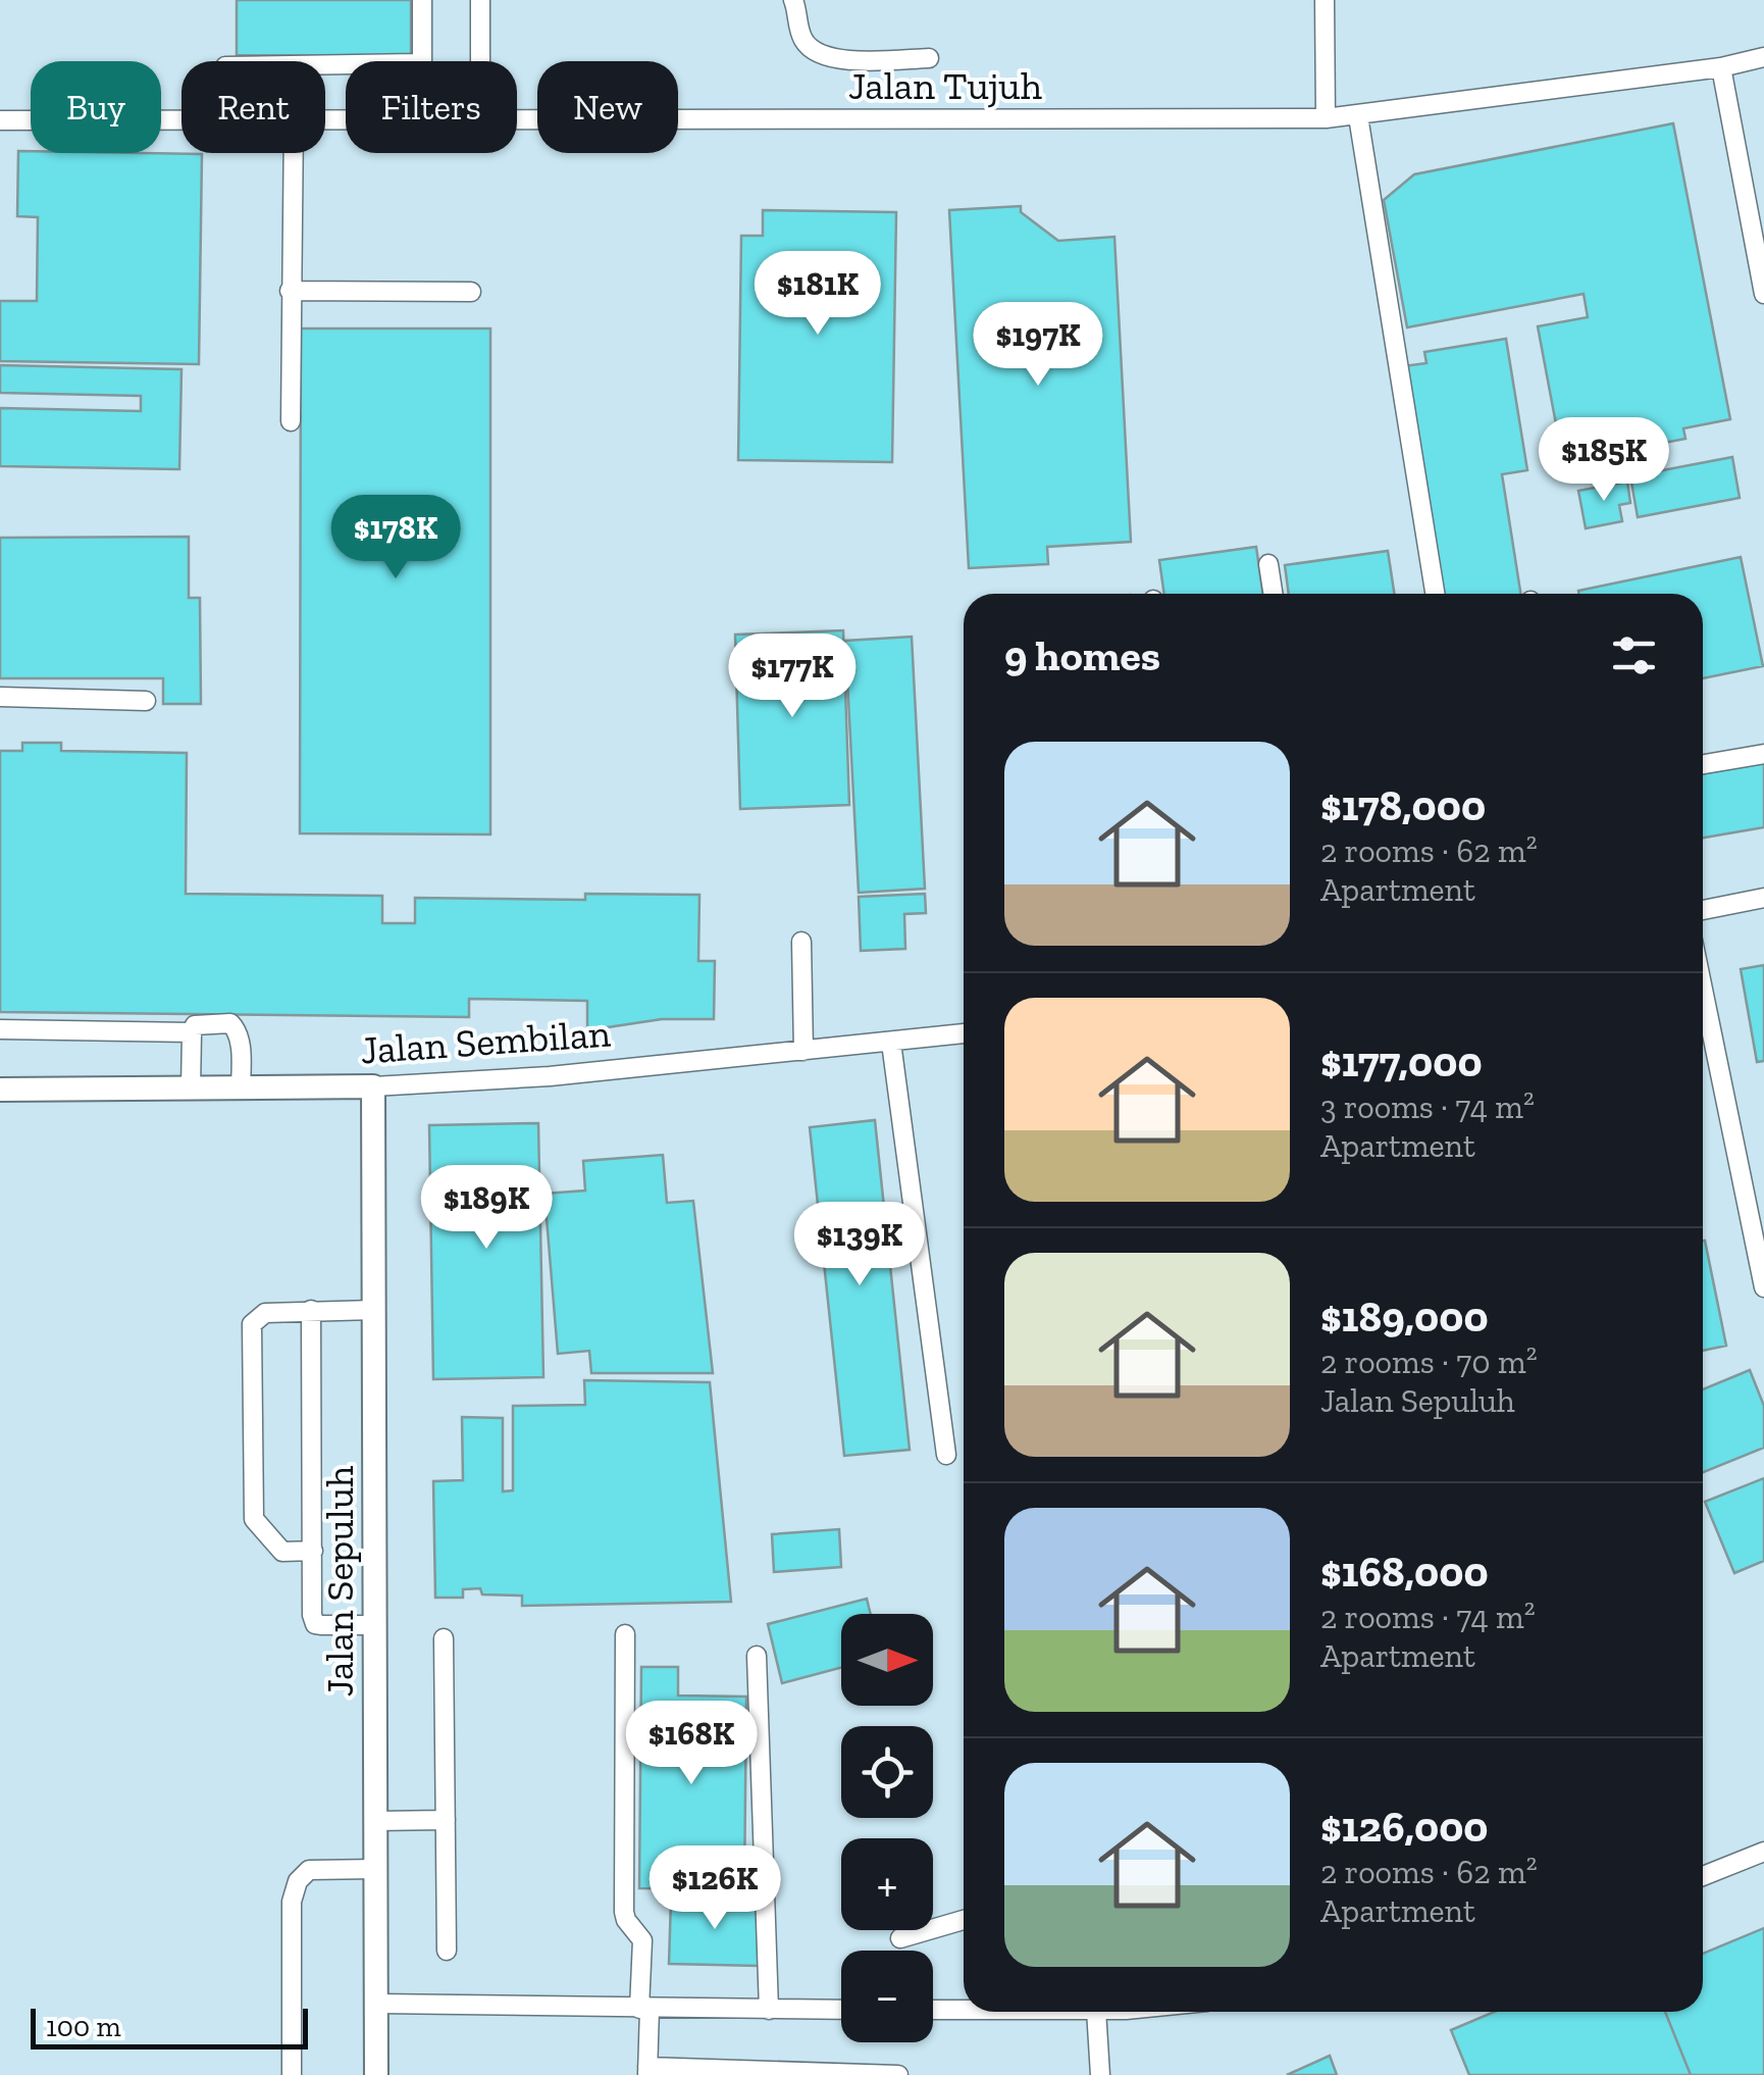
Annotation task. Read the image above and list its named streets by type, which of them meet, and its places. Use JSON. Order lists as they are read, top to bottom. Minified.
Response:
{"streets":{"main road":["Jalan Sembilan","Jalan Sepuluh"],"street":["Jalan Tujuh"]},"crossings":[["Jalan Sembilan","Jalan Sepuluh"]],"scale_bar":"100 m","north":"right","page":{"chip":["Buy","Rent","Filters","New"],"price":["$181K","$197K","$185K","$178K","$177K","$189K","$139K","$168K","$126K"],"heading":"9 homes","list":[{"name":"$178,000","note":"2 rooms · 62 m² · Apartment"},{"name":"$177,000","note":"3 rooms · 74 m² · Apartment"},{"name":"$189,000","note":"2 rooms · 70 m² · Jalan Sepuluh"},{"name":"$168,000","note":"2 rooms · 74 m² · Apartment"},{"name":"$126,000","note":"2 rooms · 62 m² · Apartment"}],"map_buttons":["+","−"],"scale":"100 m"}}
